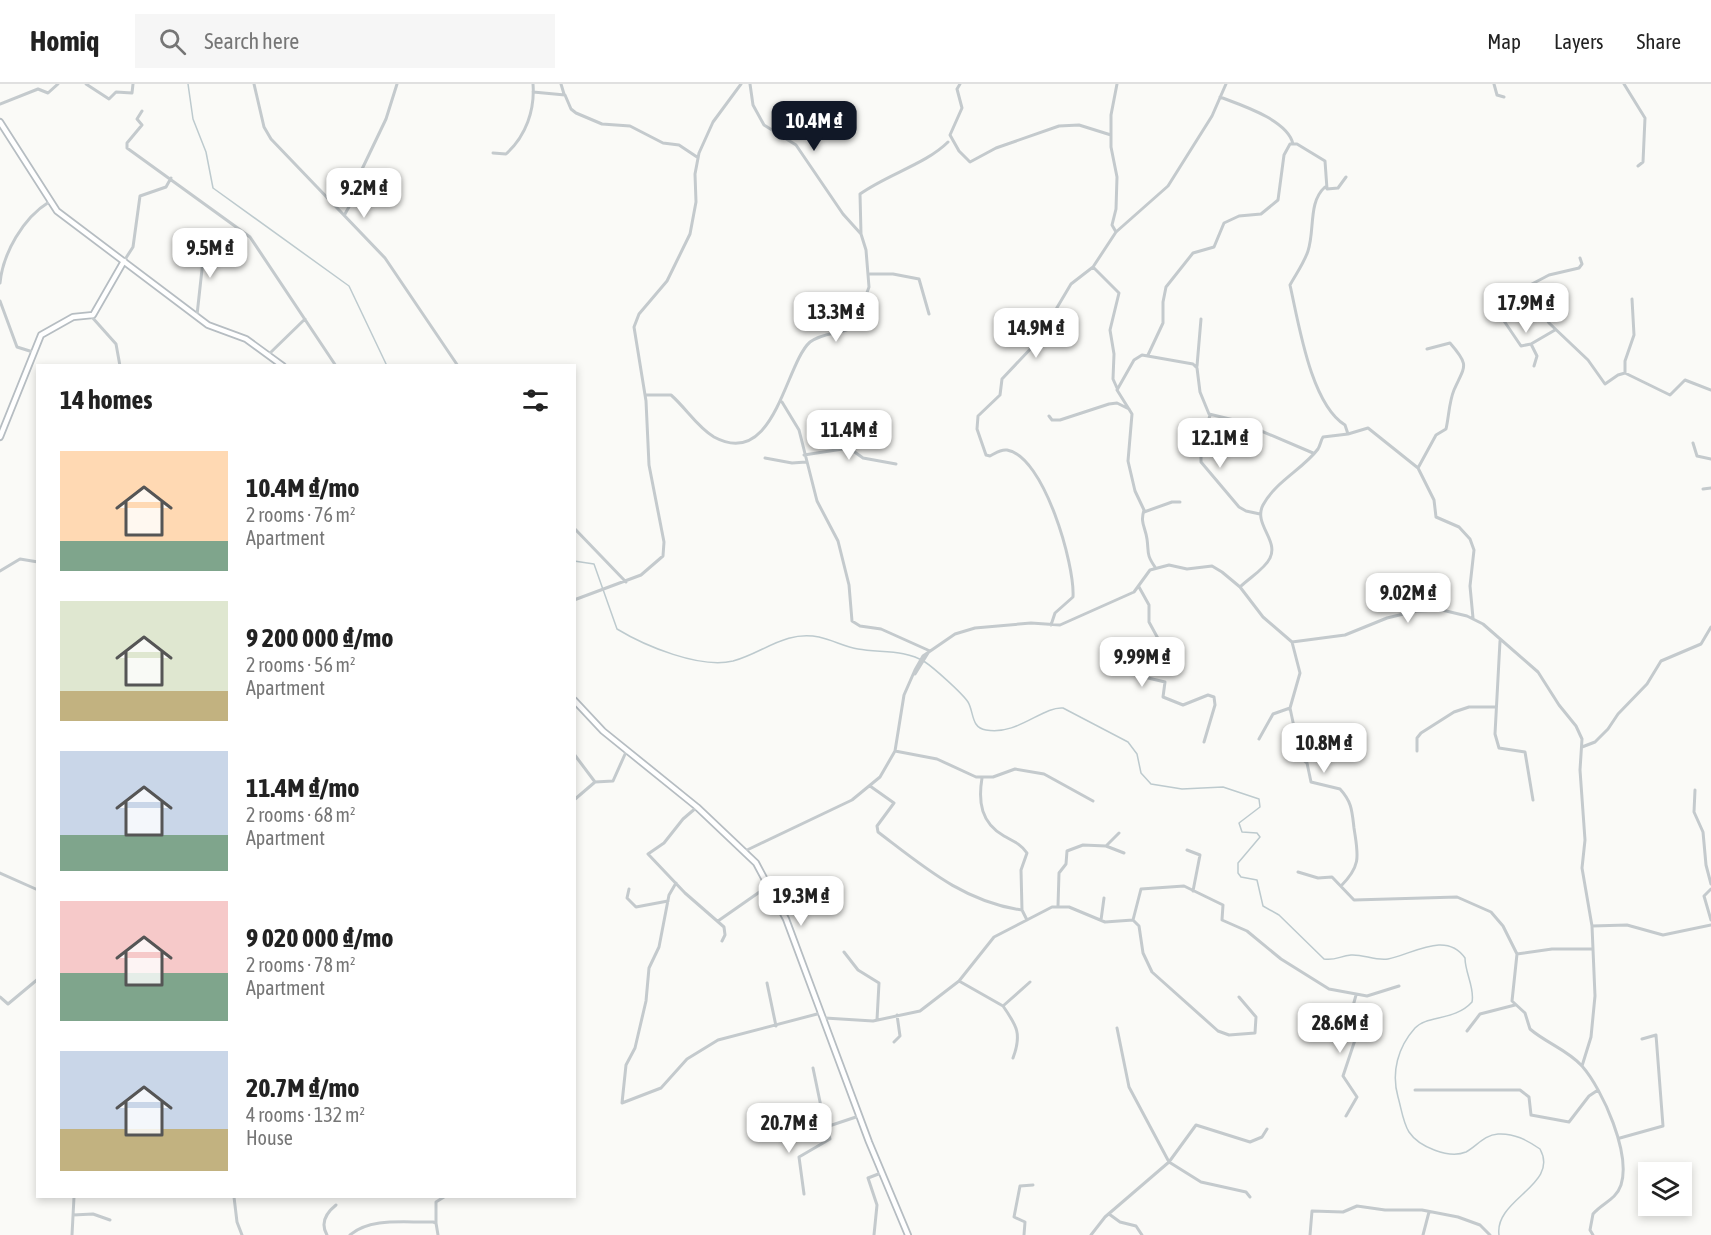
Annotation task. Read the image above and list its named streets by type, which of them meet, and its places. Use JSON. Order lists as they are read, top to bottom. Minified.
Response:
{"page":{"header":"Homiq","search":"Search here","nav":["Map","Layers","Share"],"price":["10.4M ₫","9.2M ₫","9.5M ₫","17.9M ₫","13.3M ₫","14.9M ₫","11.4M ₫","12.1M ₫","9.02M ₫","9.99M ₫","10.8M ₫","19.3M ₫","28.6M ₫","20.7M ₫"],"heading":"14 homes","list":[{"name":"10.4M ₫/mo","note":"2 rooms · 76 m² · Apartment"},{"name":"9 200 000 ₫/mo","note":"2 rooms · 56 m² · Apartment"},{"name":"11.4M ₫/mo","note":"2 rooms · 68 m² · Apartment"},{"name":"9 020 000 ₫/mo","note":"2 rooms · 78 m² · Apartment"},{"name":"20.7M ₫/mo","note":"4 rooms · 132 m² · House"}]}}
